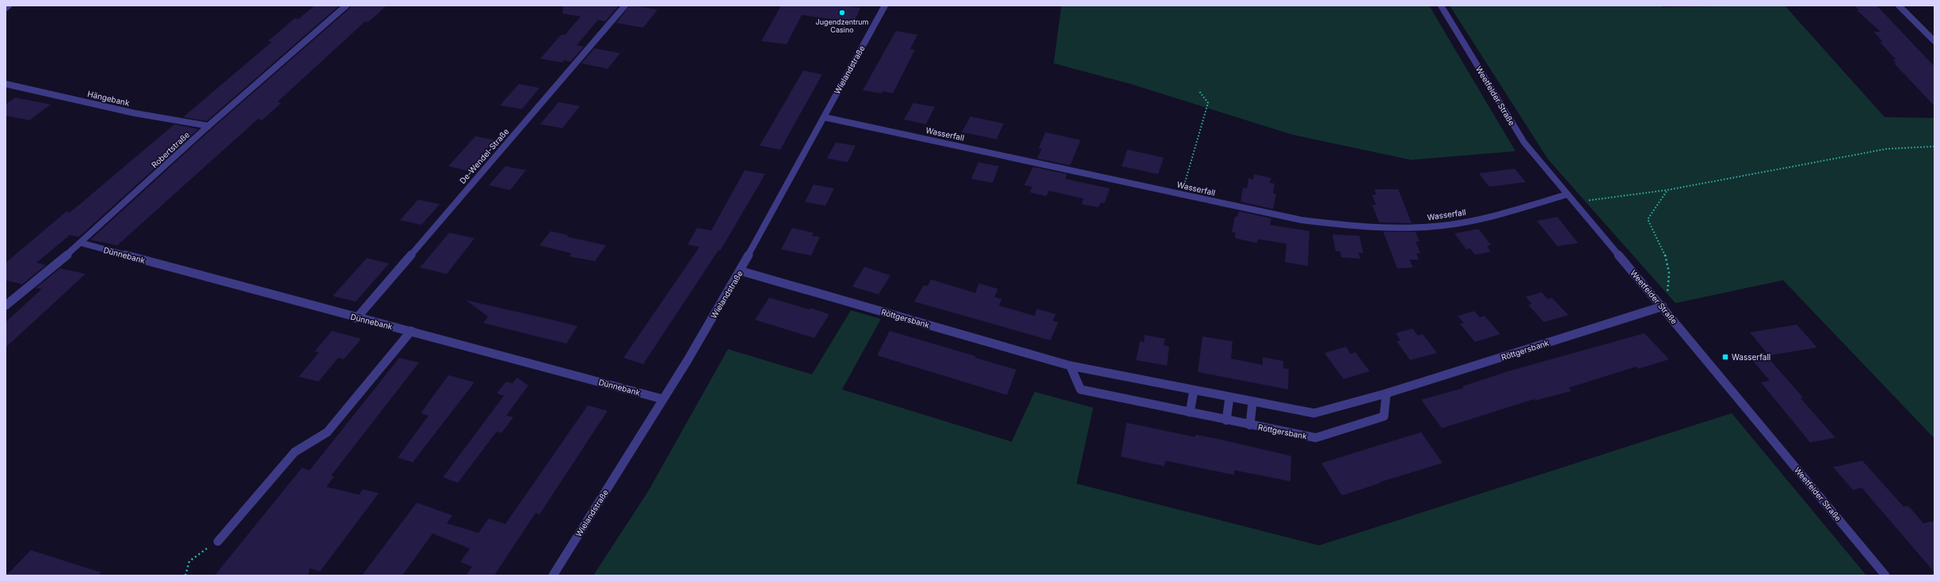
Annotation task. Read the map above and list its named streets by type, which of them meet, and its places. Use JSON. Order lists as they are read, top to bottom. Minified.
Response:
{"streets":{"street":["Wielandstraße","Weetfelder Straße","Hängebank","Wasserfall","Robertstraße","De-Wendel-Straße","Dünnebank","Röttgersbank"]},"crossings":[["Wielandstraße","Wasserfall"],["Wielandstraße","Dünnebank"],["Wielandstraße","Röttgersbank"],["Weetfelder Straße","Wasserfall"],["Weetfelder Straße","Röttgersbank"],["Hängebank","Robertstraße"],["Robertstraße","Dünnebank"],["De-Wendel-Straße","Dünnebank"]],"places":{"other":["Jugendzentrum Casino"],"transit":["Wasserfall"]}}
